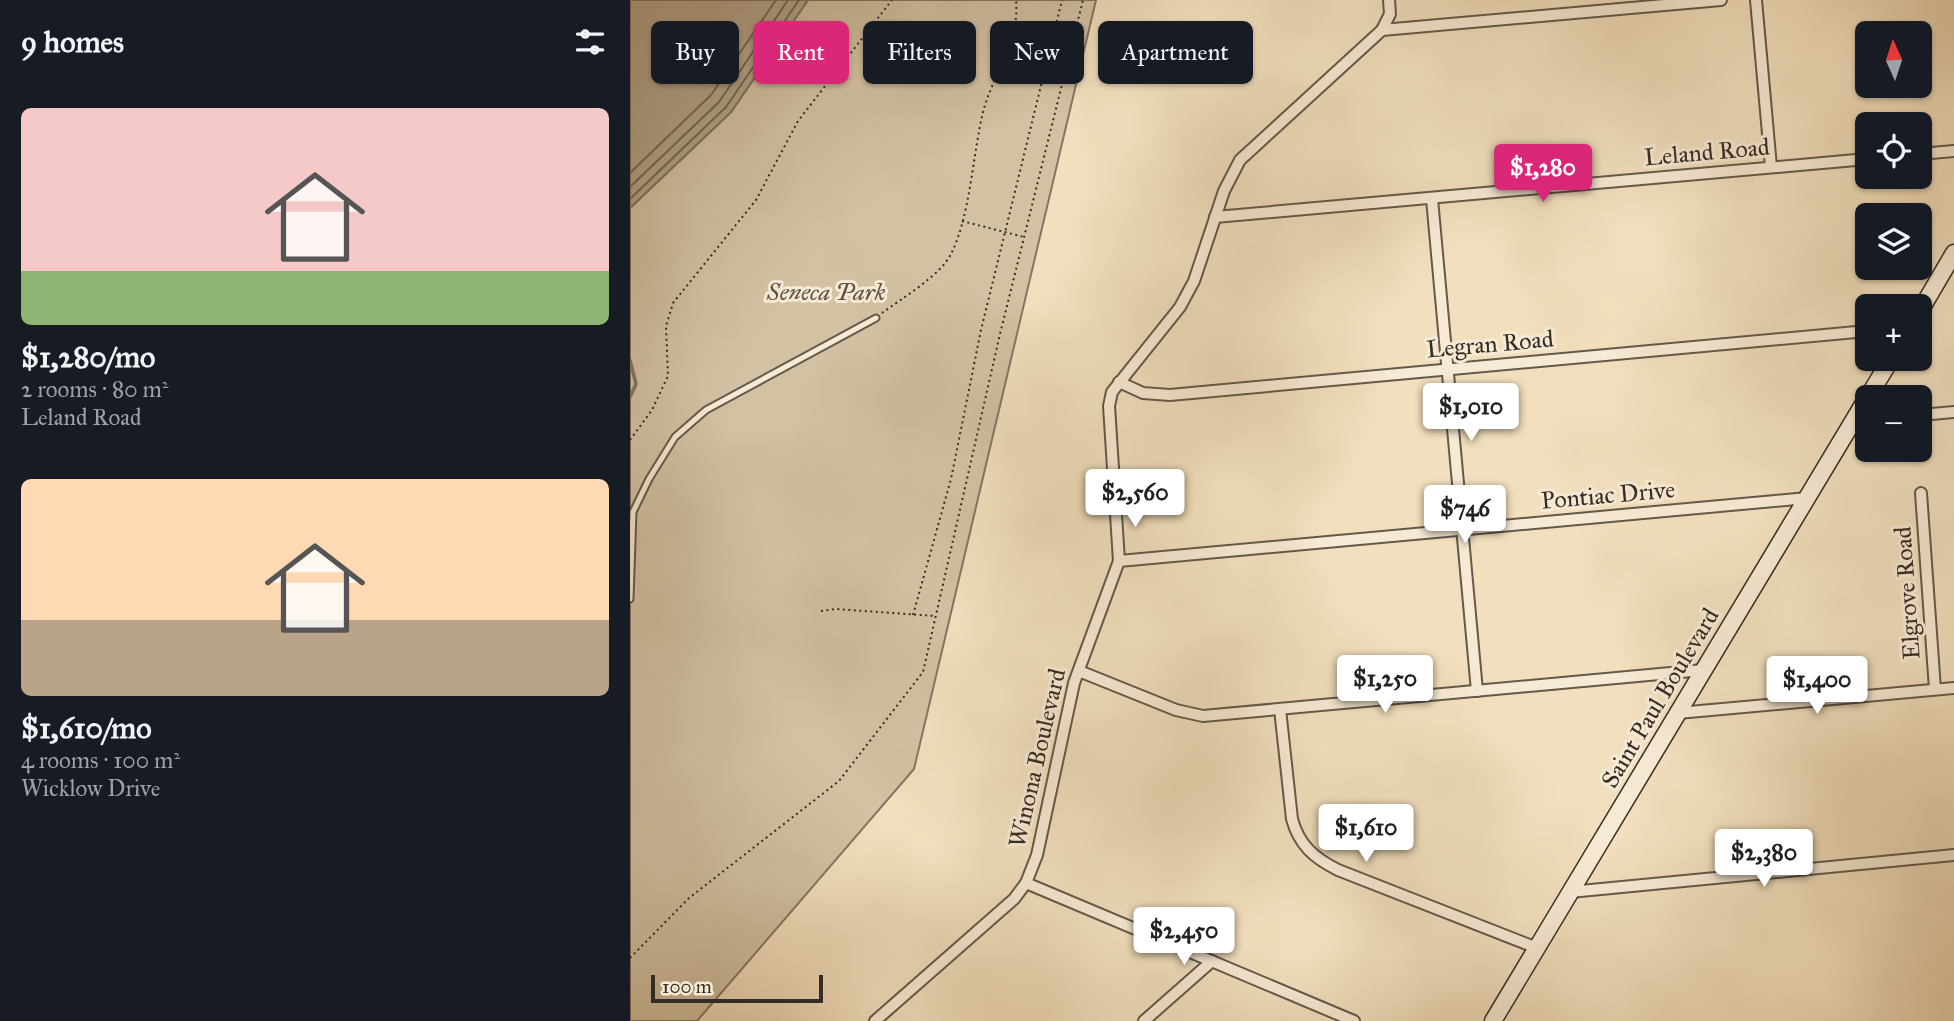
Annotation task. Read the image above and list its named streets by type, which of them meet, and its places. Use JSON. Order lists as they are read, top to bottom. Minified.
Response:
{"streets":{"main road":["Saint Paul Boulevard"],"street":["Leland Road","Legran Road","Pontiac Drive","Elgrove Road","Winona Boulevard"]},"crossings":[["Leland Road","Winona Boulevard"],["Legran Road","Winona Boulevard"],["Pontiac Drive","Saint Paul Boulevard"],["Pontiac Drive","Winona Boulevard"]],"parks":["Seneca Park"],"scale_bar":"100 m","north":"top","page":{"heading":"9 homes","map_buttons":["+","−"],"chip":["Buy","Rent","Filters","New","Apartment"],"list":[{"name":"$1,280/mo","note":"2 rooms · 80 m² · Leland Road"},{"name":"$1,610/mo","note":"4 rooms · 100 m² · Wicklow Drive"}],"price":["$1,280","$1,010","$2,560","$746","$1,250","$1,400","$1,610","$2,380","$2,450"],"scale":"100 m"}}
